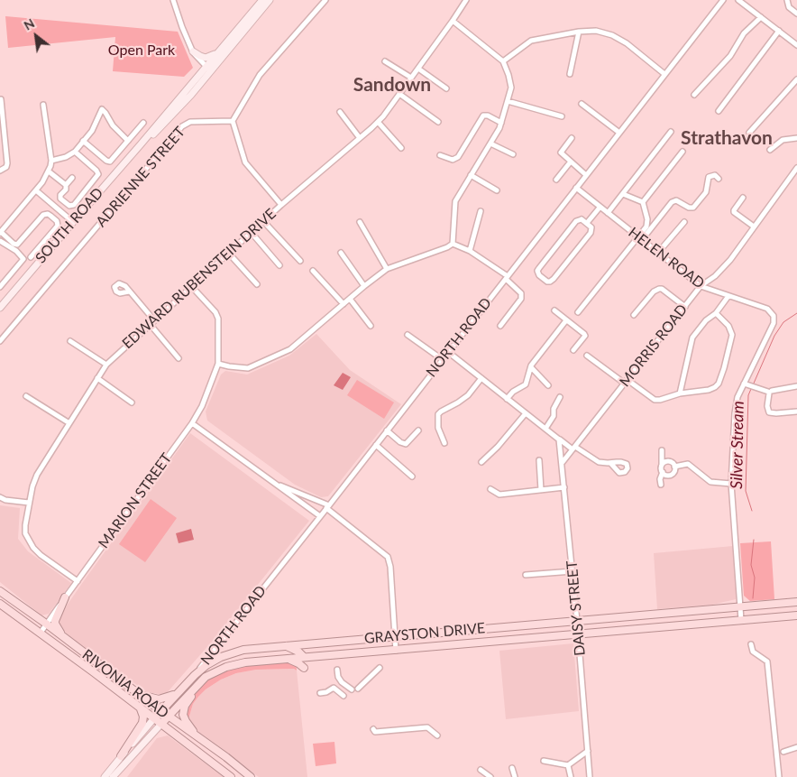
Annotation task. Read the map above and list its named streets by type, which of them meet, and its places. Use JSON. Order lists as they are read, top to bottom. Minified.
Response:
{"streets":{"main road":["GRAYSTON DRIVE","RIVONIA ROAD"],"street":["ADRIENNE STREET","SOUTH ROAD","HELEN ROAD","EDWARD RUBENSTEIN DRIVE","NORTH ROAD","MORRIS ROAD","MARION STREET","DAISY STREET"]},"crossings":[["HELEN ROAD","NORTH ROAD"],["HELEN ROAD","MORRIS ROAD"],["HELEN ROAD","GRAYSTON DRIVE"],["EDWARD RUBENSTEIN DRIVE","MARION STREET"],["NORTH ROAD","GRAYSTON DRIVE"],["MORRIS ROAD","DAISY STREET"],["MARION STREET","RIVONIA ROAD"],["DAISY STREET","GRAYSTON DRIVE"],["GRAYSTON DRIVE","RIVONIA ROAD"]],"districts":["Sandown","Strathavon"],"water":["Silver Stream"],"parks":["Open Park"],"north":"top left"}
